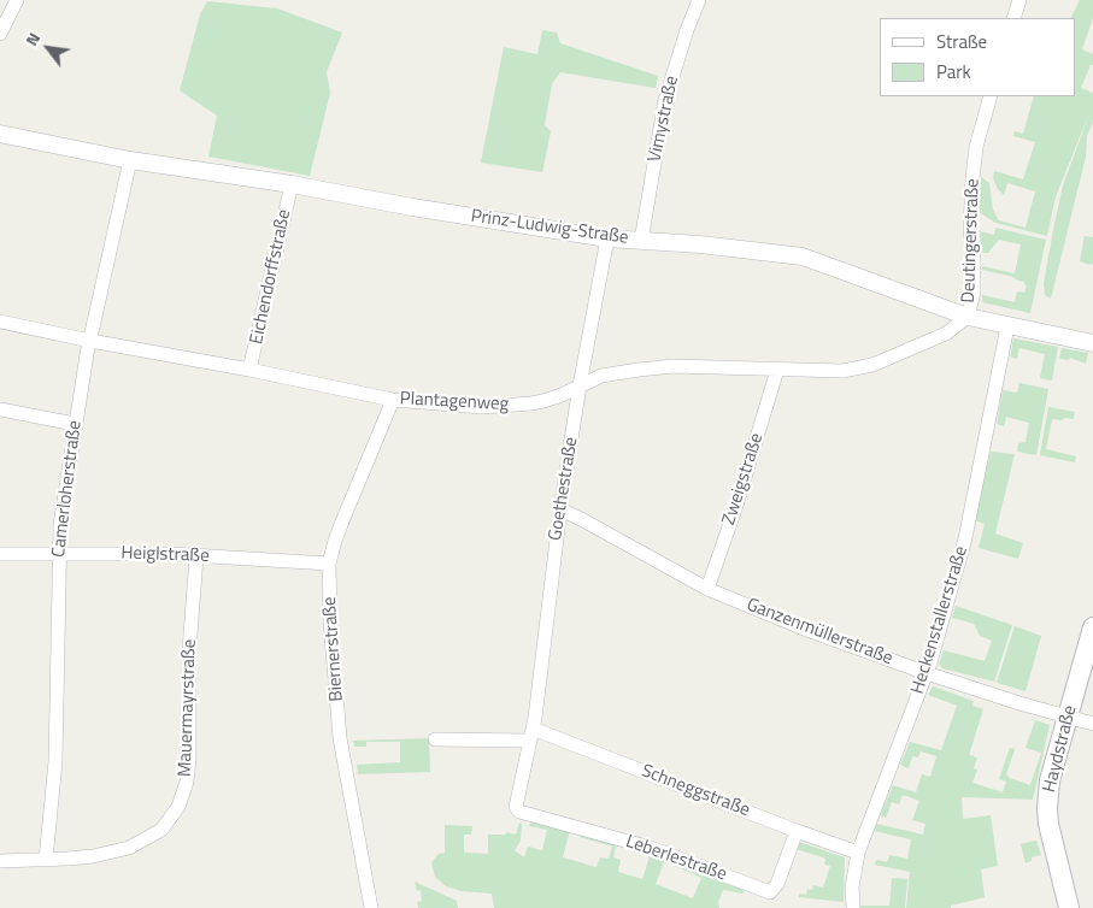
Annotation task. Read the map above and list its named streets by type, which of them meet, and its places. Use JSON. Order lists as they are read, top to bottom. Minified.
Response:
{"streets":{"main road":["Haydstraße"],"street":["Vimystraße","Prinz-Ludwig-Straße","Deutingerstraße","Eichendorffstraße","Plantagenweg","Zweigstraße","Camerloherstraße","Goethestraße","Heiglstraße","Heckenstallerstraße","Ganzenmüllerstraße","Biernerstraße","Mauermayrstraße","Schneggstraße","Leberlestraße"]},"crossings":[["Vimystraße","Prinz-Ludwig-Straße"],["Prinz-Ludwig-Straße","Deutingerstraße"],["Prinz-Ludwig-Straße","Eichendorffstraße"],["Prinz-Ludwig-Straße","Plantagenweg"],["Prinz-Ludwig-Straße","Camerloherstraße"],["Prinz-Ludwig-Straße","Goethestraße"],["Prinz-Ludwig-Straße","Heckenstallerstraße"],["Deutingerstraße","Plantagenweg"],["Eichendorffstraße","Plantagenweg"],["Plantagenweg","Zweigstraße"],["Plantagenweg","Camerloherstraße"],["Plantagenweg","Goethestraße"],["Plantagenweg","Biernerstraße"],["Zweigstraße","Ganzenmüllerstraße"],["Camerloherstraße","Heiglstraße"],["Camerloherstraße","Mauermayrstraße"],["Goethestraße","Ganzenmüllerstraße"],["Goethestraße","Schneggstraße"],["Goethestraße","Leberlestraße"],["Heiglstraße","Biernerstraße"],["Heiglstraße","Mauermayrstraße"],["Heckenstallerstraße","Ganzenmüllerstraße"],["Heckenstallerstraße","Schneggstraße"],["Ganzenmüllerstraße","Haydstraße"],["Schneggstraße","Leberlestraße"]],"legend":["Straße","Park"],"north":"top left"}
